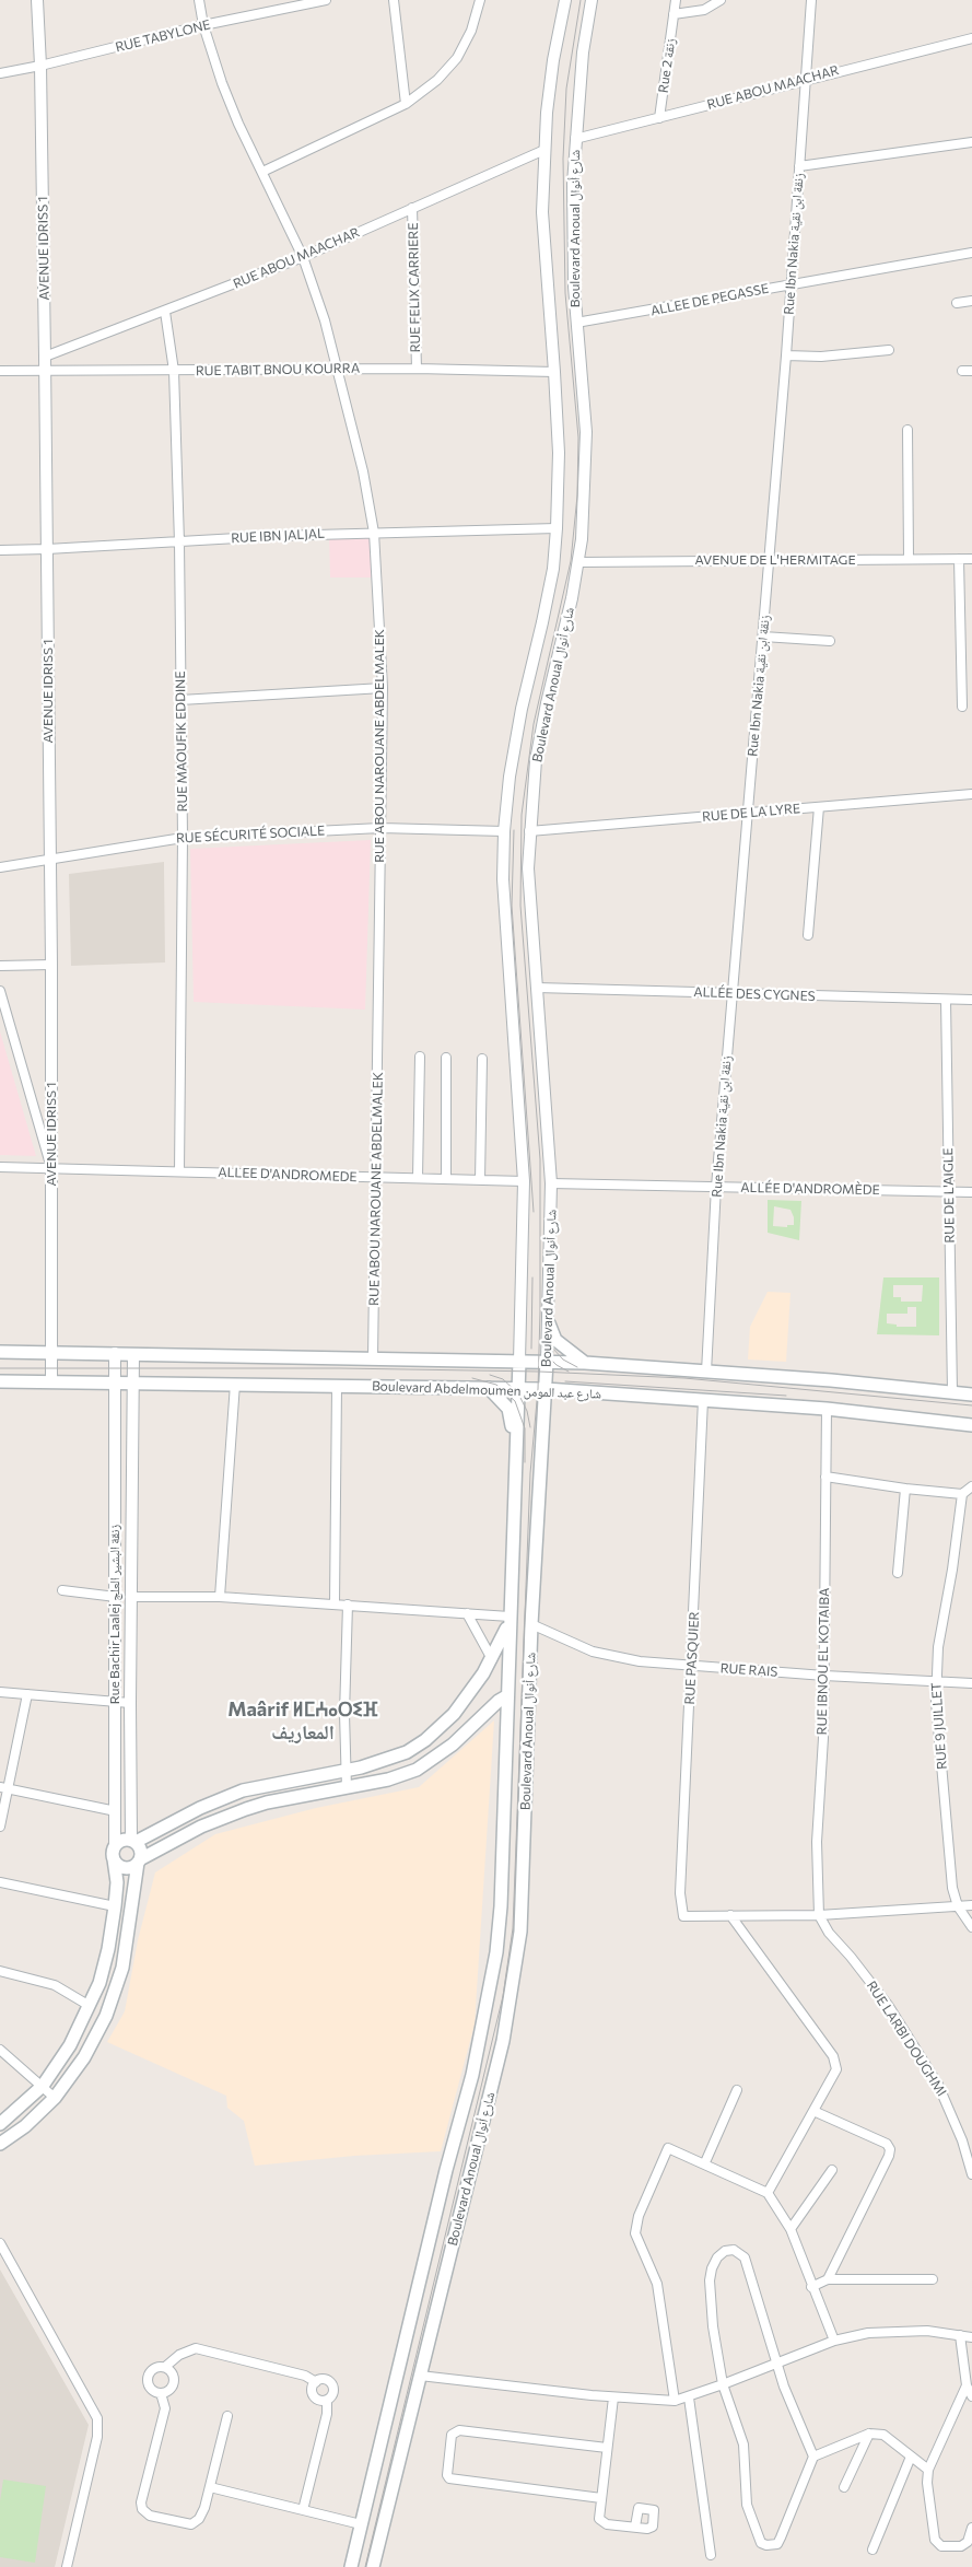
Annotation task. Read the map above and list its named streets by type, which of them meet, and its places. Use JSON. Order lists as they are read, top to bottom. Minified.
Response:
{"streets":{"main road":["Boulevard Anoual شارع أنوال","Boulevard Abdelmoumen شارع عبد المومن"],"street":["RUE TABYLONE","Rue 2 زنقة","RUE ABOU MAACHAR","Rue Ibn Nakia زنقة ابن نقية","AVENUE IDRISS 1","RUE FELIX CARRIERE","ALLEE DE PEGASSE","RUE TABIT BNOU KOURRA","RUE IBN JALJAL","AVENUE DE L'HERMITAGE","RUE MAOUFIK EDDINE","RUE ABOU NAROUANE ABDELMALEK","RUE DE LA LYRE","RUE SÉCURITÉ SOCIALE","ALLÉE DES CYGNES","ALLEE D'ANDROMEDE","ALLÉE D'ANDROMÈDE","RUE DE L'AIGLE","Rue Bachir Laalej زنقة البشير العلج","RUE PASQUIER","RUE IBNOU EL KOTAIBA","RUE RAIS","RUE 9 JUILLET","RUE LARBI DOUGHMI"]},"crossings":[["RUE TABYLONE","AVENUE IDRISS 1"],["RUE TABYLONE","RUE ABOU NAROUANE ABDELMALEK"],["Rue 2 زنقة","RUE ABOU MAACHAR"],["RUE ABOU MAACHAR","Boulevard Anoual شارع أنوال"],["RUE ABOU MAACHAR","Rue Ibn Nakia زنقة ابن نقية"],["RUE ABOU MAACHAR","AVENUE IDRISS 1"],["RUE ABOU MAACHAR","RUE FELIX CARRIERE"],["RUE ABOU MAACHAR","RUE MAOUFIK EDDINE"],["RUE ABOU MAACHAR","RUE ABOU NAROUANE ABDELMALEK"],["Boulevard Anoual شارع أنوال","ALLEE DE PEGASSE"],["Boulevard Anoual شارع أنوال","RUE TABIT BNOU KOURRA"],["Boulevard Anoual شارع أنوال","RUE IBN JALJAL"],["Boulevard Anoual شارع أنوال","AVENUE DE L'HERMITAGE"],["Boulevard Anoual شارع أنوال","RUE DE LA LYRE"],["Boulevard Anoual شارع أنوال","RUE SÉCURITÉ SOCIALE"],["Boulevard Anoual شارع أنوال","ALLÉE DES CYGNES"],["Boulevard Anoual شارع أنوال","ALLEE D'ANDROMEDE"],["Boulevard Anoual شارع أنوال","ALLÉE D'ANDROMÈDE"],["Boulevard Anoual شارع أنوال","Boulevard Abdelmoumen شارع عبد المومن"],["Boulevard Anoual شارع أنوال","RUE RAIS"],["Rue Ibn Nakia زنقة ابن نقية","ALLEE DE PEGASSE"],["Rue Ibn Nakia زنقة ابن نقية","AVENUE DE L'HERMITAGE"],["Rue Ibn Nakia زنقة ابن نقية","RUE DE LA LYRE"],["Rue Ibn Nakia زنقة ابن نقية","ALLÉE DES CYGNES"],["Rue Ibn Nakia زنقة ابن نقية","ALLÉE D'ANDROMÈDE"],["Rue Ibn Nakia زنقة ابن نقية","Boulevard Abdelmoumen شارع عبد المومن"],["AVENUE IDRISS 1","RUE TABIT BNOU KOURRA"],["AVENUE IDRISS 1","RUE IBN JALJAL"],["AVENUE IDRISS 1","RUE SÉCURITÉ SOCIALE"],["AVENUE IDRISS 1","ALLEE D'ANDROMEDE"],["AVENUE IDRISS 1","Boulevard Abdelmoumen شارع عبد المومن"],["RUE FELIX CARRIERE","RUE TABIT BNOU KOURRA"],["RUE TABIT BNOU KOURRA","RUE MAOUFIK EDDINE"],["RUE TABIT BNOU KOURRA","RUE ABOU NAROUANE ABDELMALEK"],["RUE IBN JALJAL","RUE MAOUFIK EDDINE"],["RUE IBN JALJAL","RUE ABOU NAROUANE ABDELMALEK"],["RUE MAOUFIK EDDINE","RUE SÉCURITÉ SOCIALE"],["RUE MAOUFIK EDDINE","ALLEE D'ANDROMEDE"],["RUE ABOU NAROUANE ABDELMALEK","RUE SÉCURITÉ SOCIALE"],["RUE ABOU NAROUANE ABDELMALEK","ALLEE D'ANDROMEDE"],["RUE ABOU NAROUANE ABDELMALEK","Boulevard Abdelmoumen شارع عبد المومن"],["ALLÉE DES CYGNES","RUE DE L'AIGLE"],["ALLÉE D'ANDROMÈDE","RUE DE L'AIGLE"],["RUE DE L'AIGLE","Boulevard Abdelmoumen شارع عبد المومن"],["Boulevard Abdelmoumen شارع عبد المومن","Rue Bachir Laalej زنقة البشير العلج"],["Boulevard Abdelmoumen شارع عبد المومن","RUE PASQUIER"],["Boulevard Abdelmoumen شارع عبد المومن","RUE IBNOU EL KOTAIBA"],["RUE PASQUIER","RUE RAIS"],["RUE IBNOU EL KOTAIBA","RUE RAIS"],["RUE IBNOU EL KOTAIBA","RUE LARBI DOUGHMI"],["RUE RAIS","RUE 9 JUILLET"]],"districts":["Maârif ⵍⵎⵄⴰⵔⵉⴼ المعاريف"]}
